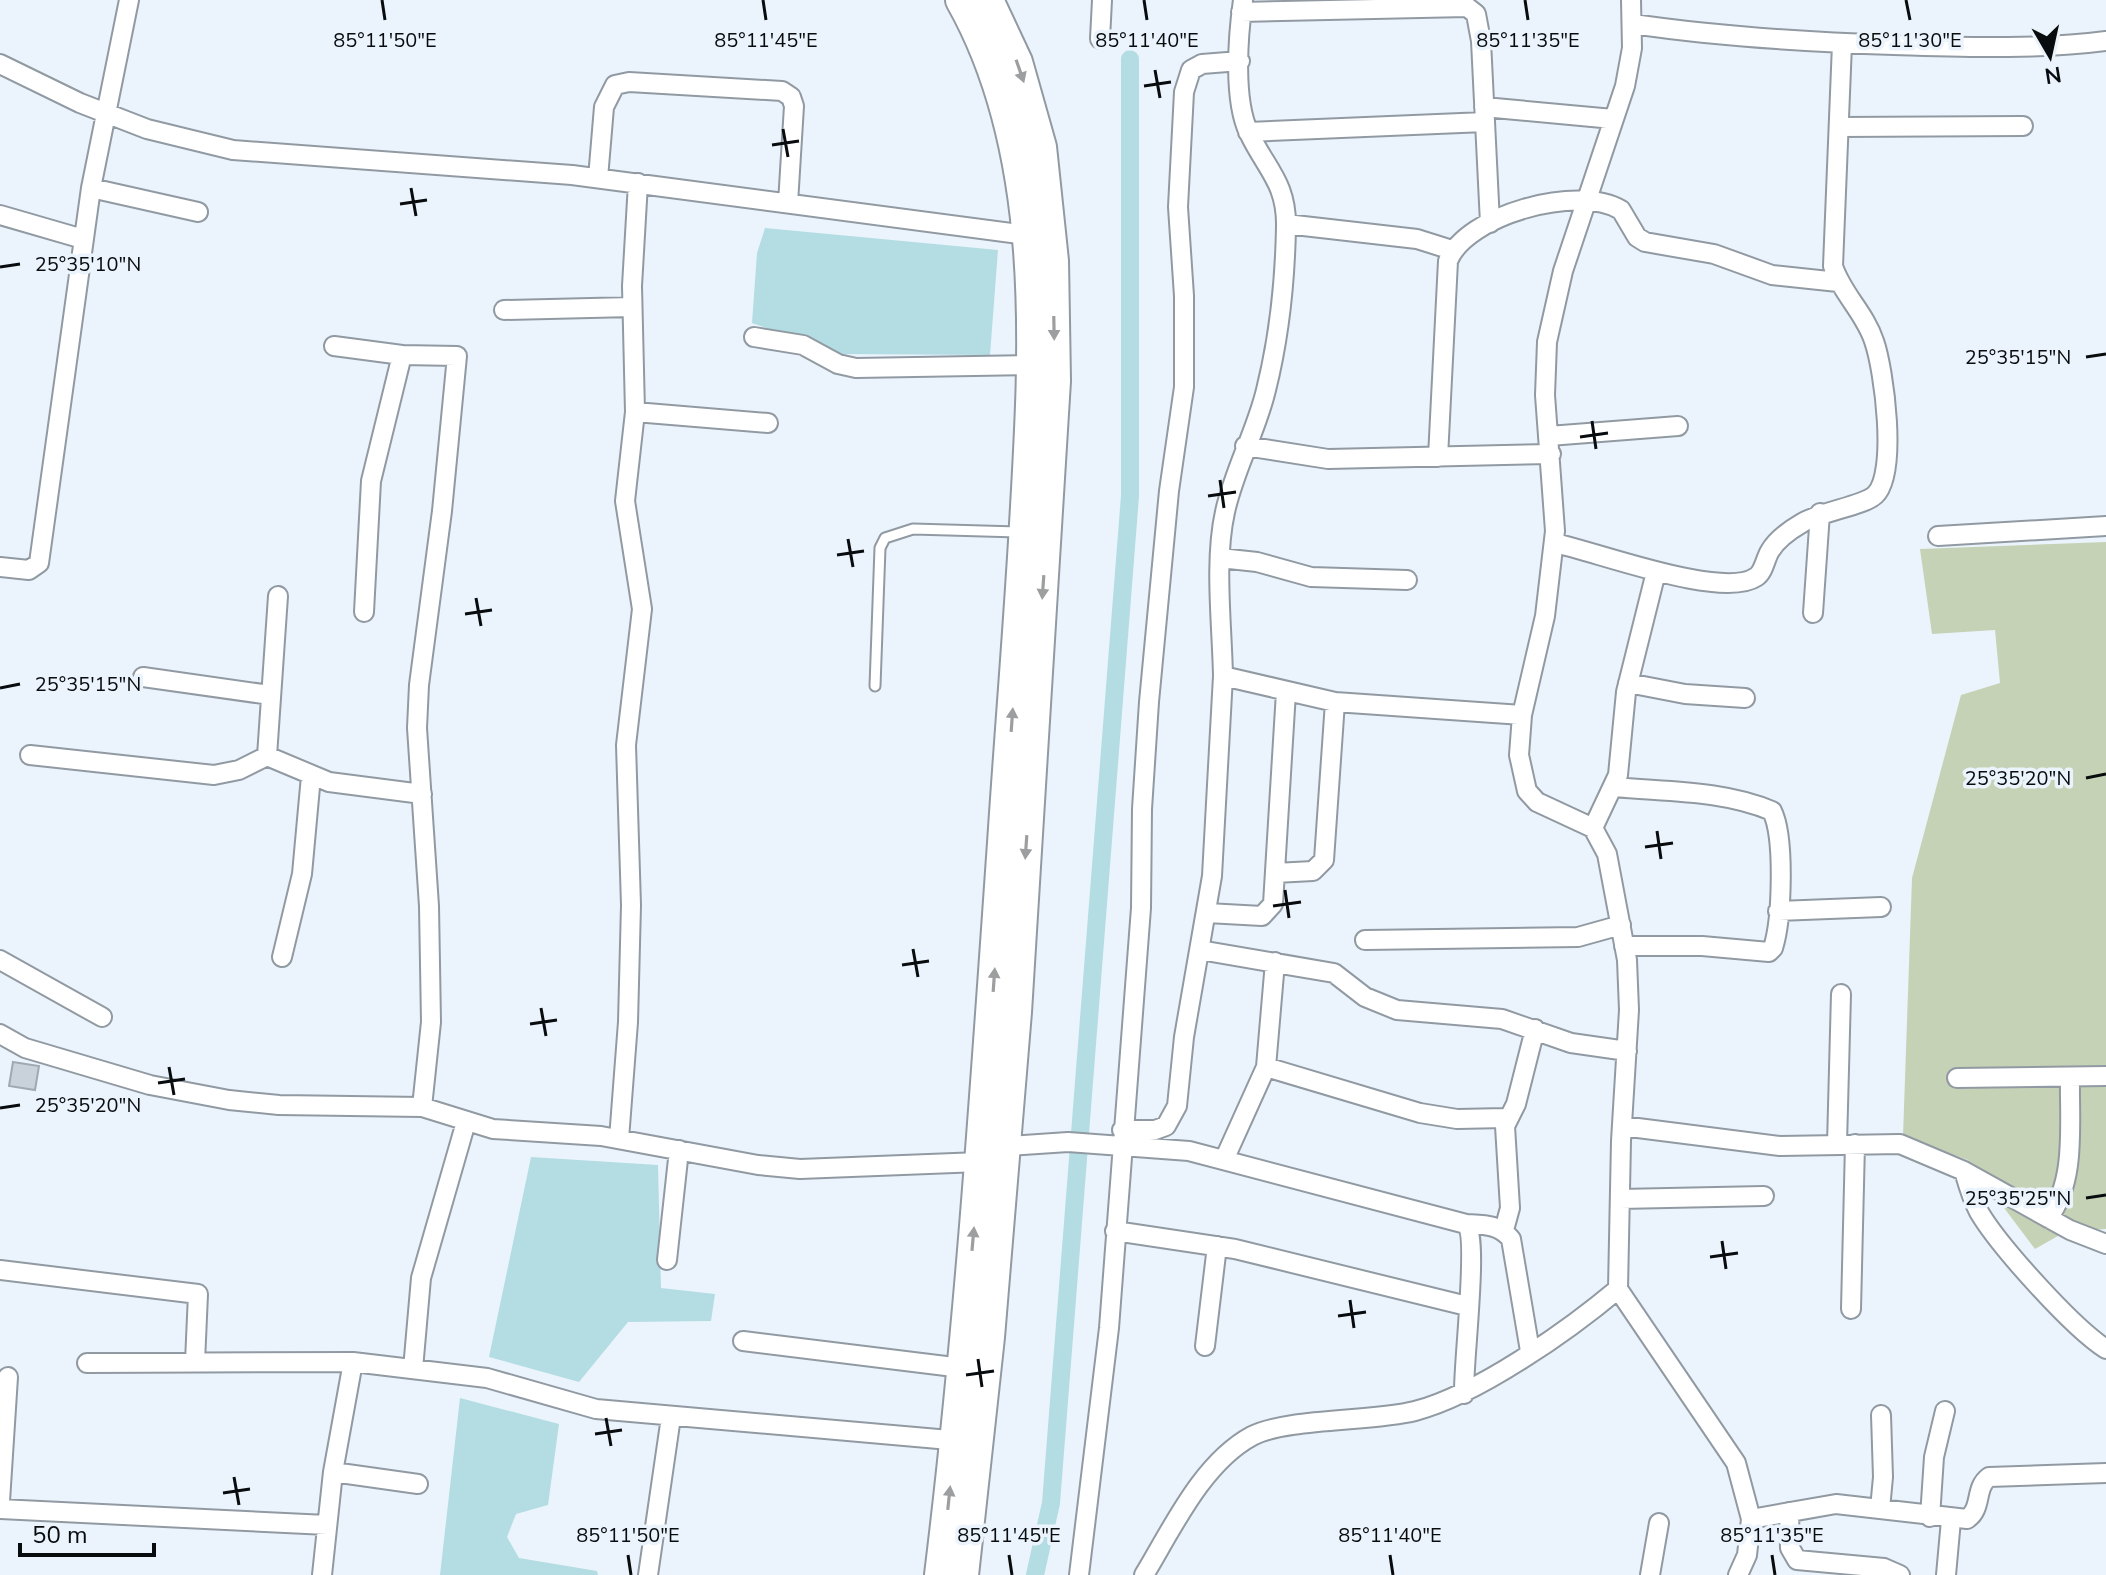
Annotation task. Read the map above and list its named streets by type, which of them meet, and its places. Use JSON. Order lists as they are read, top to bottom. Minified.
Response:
{"scale_bar":"50 m","north":"bottom","coordinates":["85°11'50\"E","85°11'45\"E","85°11'40\"E","85°11'35\"E","85°11'30\"E","25°35'10\"N","25°35'15\"N","25°35'20\"N","25°35'25\"N"]}
